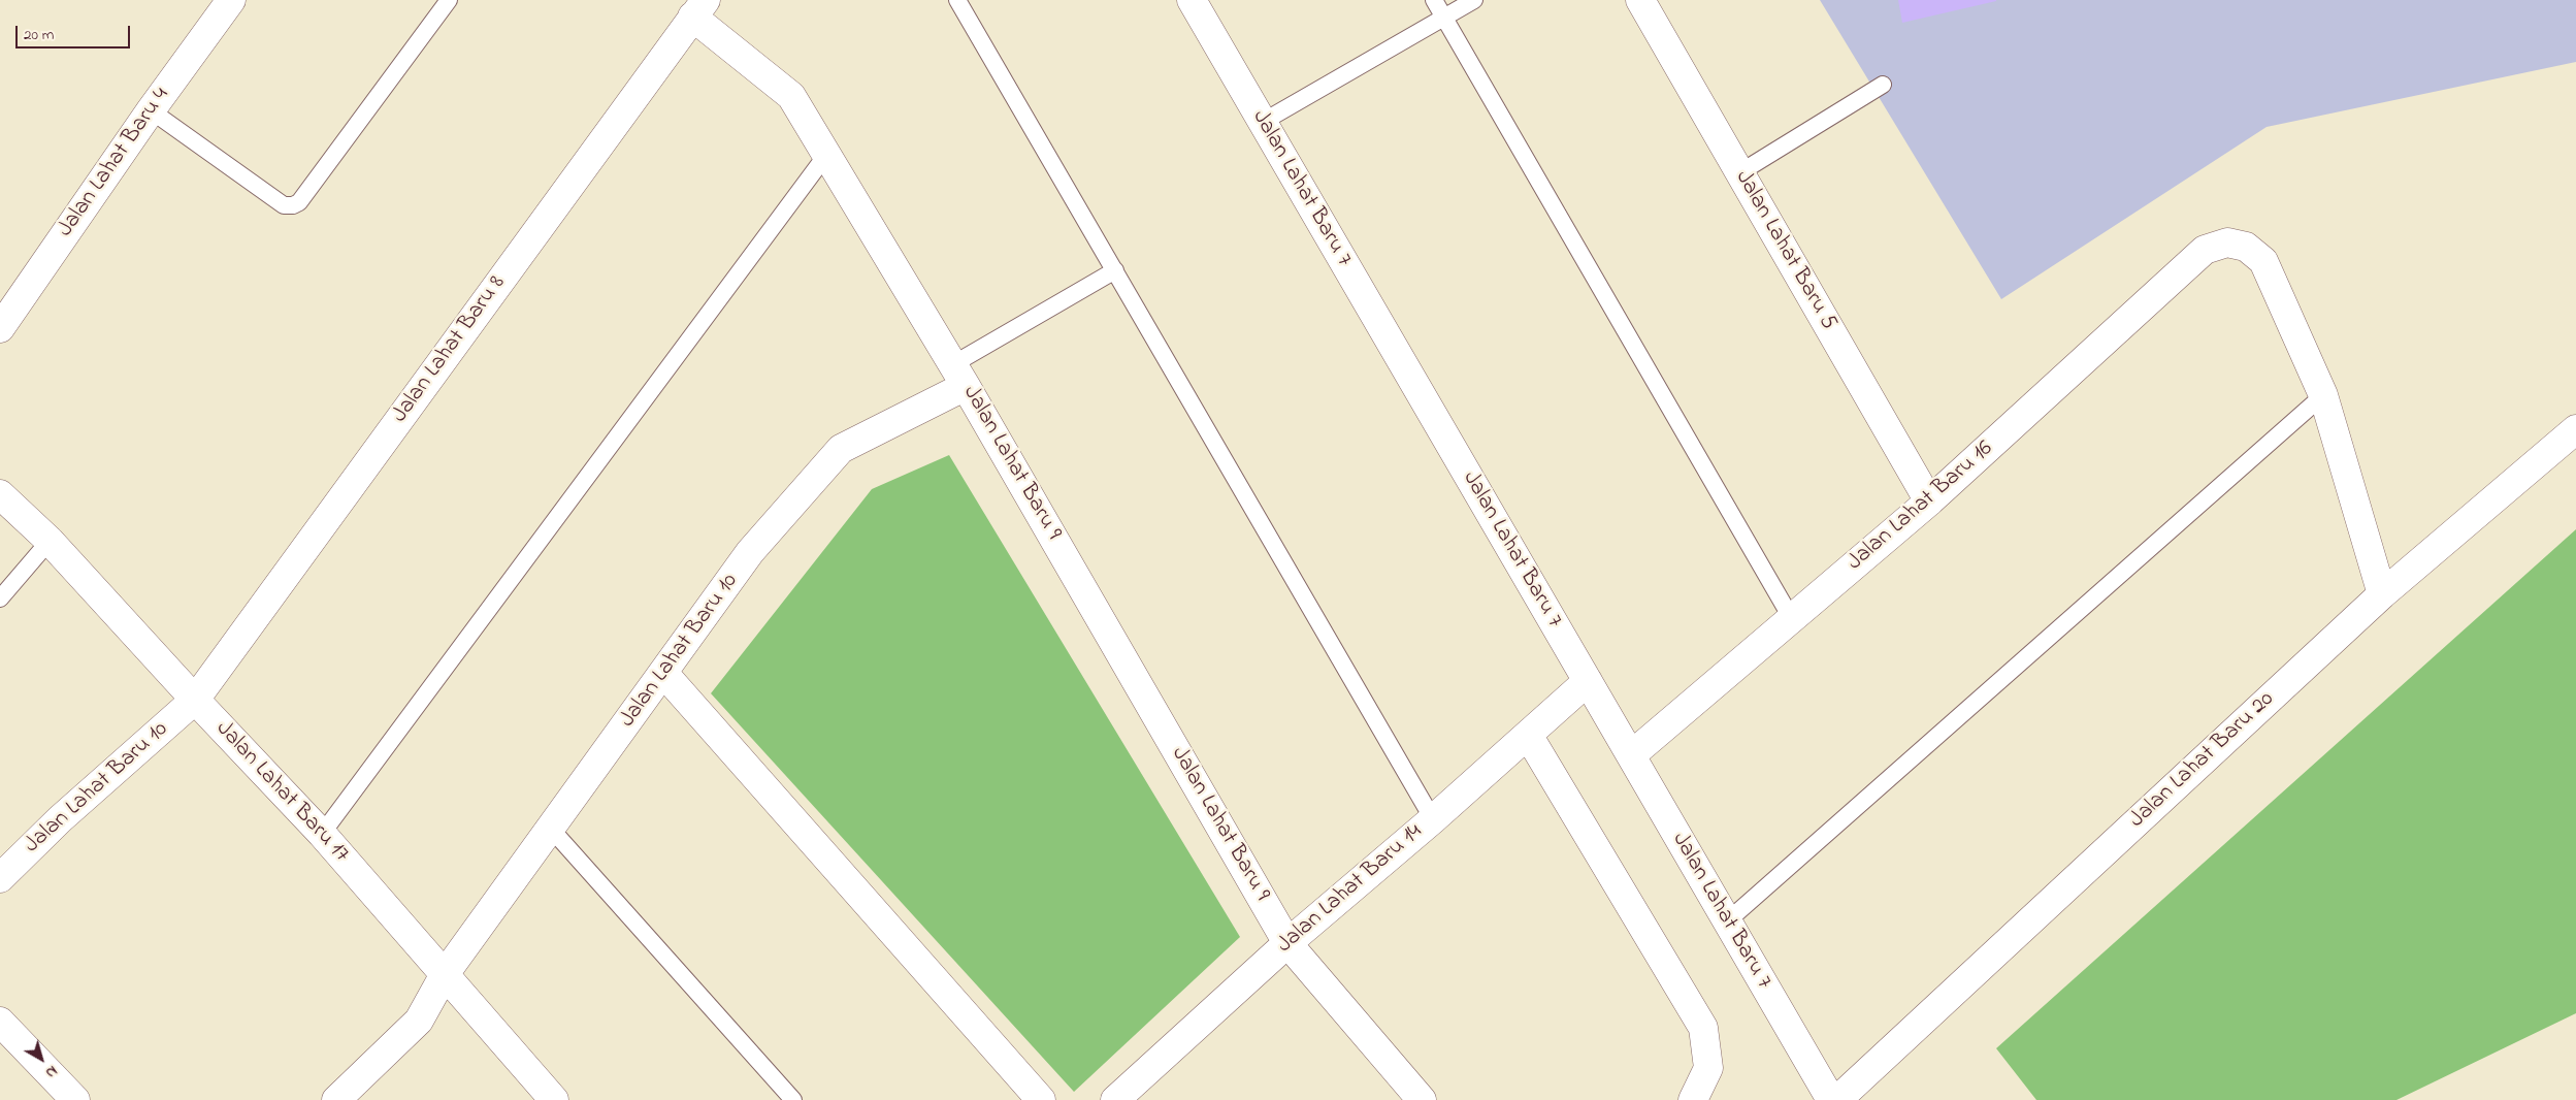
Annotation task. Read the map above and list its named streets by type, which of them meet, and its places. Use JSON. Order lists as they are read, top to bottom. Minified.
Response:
{"streets":{"street":["Jalan Lahat Baru 4","Jalan Lahat Baru 7","Jalan Lahat Baru 5","Jalan Lahat Baru 8","Jalan Lahat Baru 9","Jalan Lahat Baru 16","Jalan Lahat Baru 10","Jalan Lahat Baru 20","Jalan Lahat Baru 17","Jalan Lahat Baru 14"]},"crossings":[["Jalan Lahat Baru 7","Jalan Lahat Baru 16"],["Jalan Lahat Baru 7","Jalan Lahat Baru 14"],["Jalan Lahat Baru 5","Jalan Lahat Baru 16"],["Jalan Lahat Baru 8","Jalan Lahat Baru 9"],["Jalan Lahat Baru 8","Jalan Lahat Baru 10"],["Jalan Lahat Baru 8","Jalan Lahat Baru 17"],["Jalan Lahat Baru 9","Jalan Lahat Baru 10"],["Jalan Lahat Baru 9","Jalan Lahat Baru 14"],["Jalan Lahat Baru 10","Jalan Lahat Baru 17"]],"scale_bar":"20 m","north":"bottom right"}
